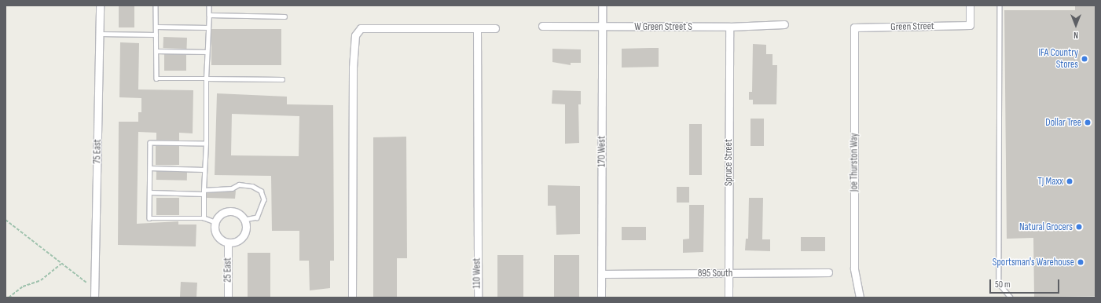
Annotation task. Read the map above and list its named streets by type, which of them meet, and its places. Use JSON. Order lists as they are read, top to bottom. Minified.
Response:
{"streets":{"street":["W Green Street S","Green Street","75 East","170 West","Spruce Street","Joe Thurston Way","25 East","110 West","895 South"]},"crossings":[["W Green Street S","170 West"],["W Green Street S","Spruce Street"],["Green Street","Joe Thurston Way"],["170 West","895 South"],["Spruce Street","895 South"]],"places":["IFA Country Stores","Dollar Tree","TJ Maxx","Natural Grocers","Sportsman's Warehouse"],"scale_bar":"50 m","north":"bottom"}
